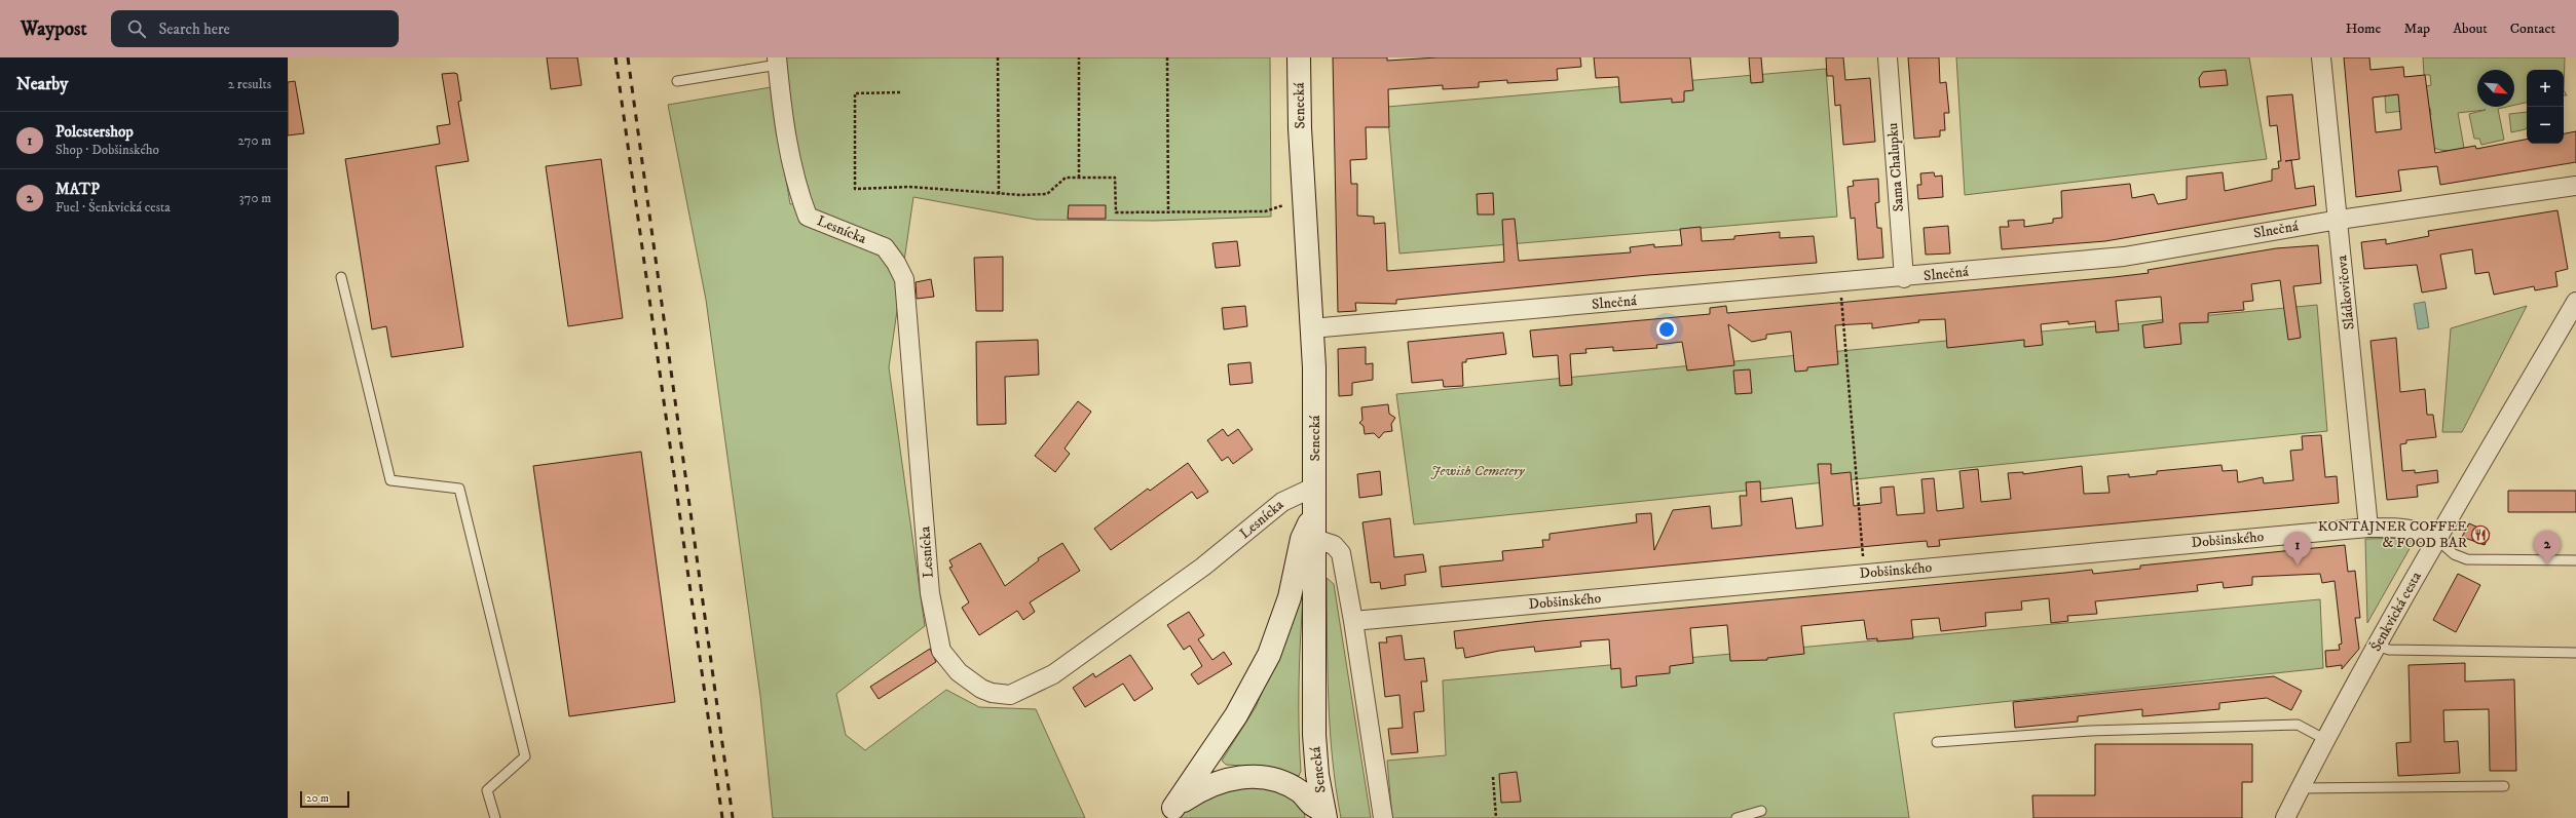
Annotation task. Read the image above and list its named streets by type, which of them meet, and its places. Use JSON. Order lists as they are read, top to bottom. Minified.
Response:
{"streets":{"main road":["Senecká"],"street":["Sama Chalupku","Lesnícka","Slnečná","Sládkovičova","Dobšinského","Šenkvická cesta"]},"crossings":[["Senecká","Lesnícka"],["Senecká","Slnečná"],["Sama Chalupku","Slnečná"],["Slnečná","Sládkovičova"],["Sládkovičova","Dobšinského"],["Dobšinského","Šenkvická cesta"]],"parks":["Jewish Cemetery"],"places":{"restaurant":["KONTAJNER COFFEE & FOOD BAR"]},"scale_bar":"20 m","north":"bottom right","page":{"header":"Waypost","search":"Search here","nav":["Home","Map","About","Contact"],"heading":["Nearby","2 results"],"map_buttons":["+","−"],"list":[{"mark":"1","name":"Polcstershop","note":"Shop · Dobšinského","value":"270 m"},{"mark":"2","name":"MATP","note":"Fuel · Šenkvická cesta","value":"370 m"}],"pins":["2","1"],"scale":"20 m"}}
